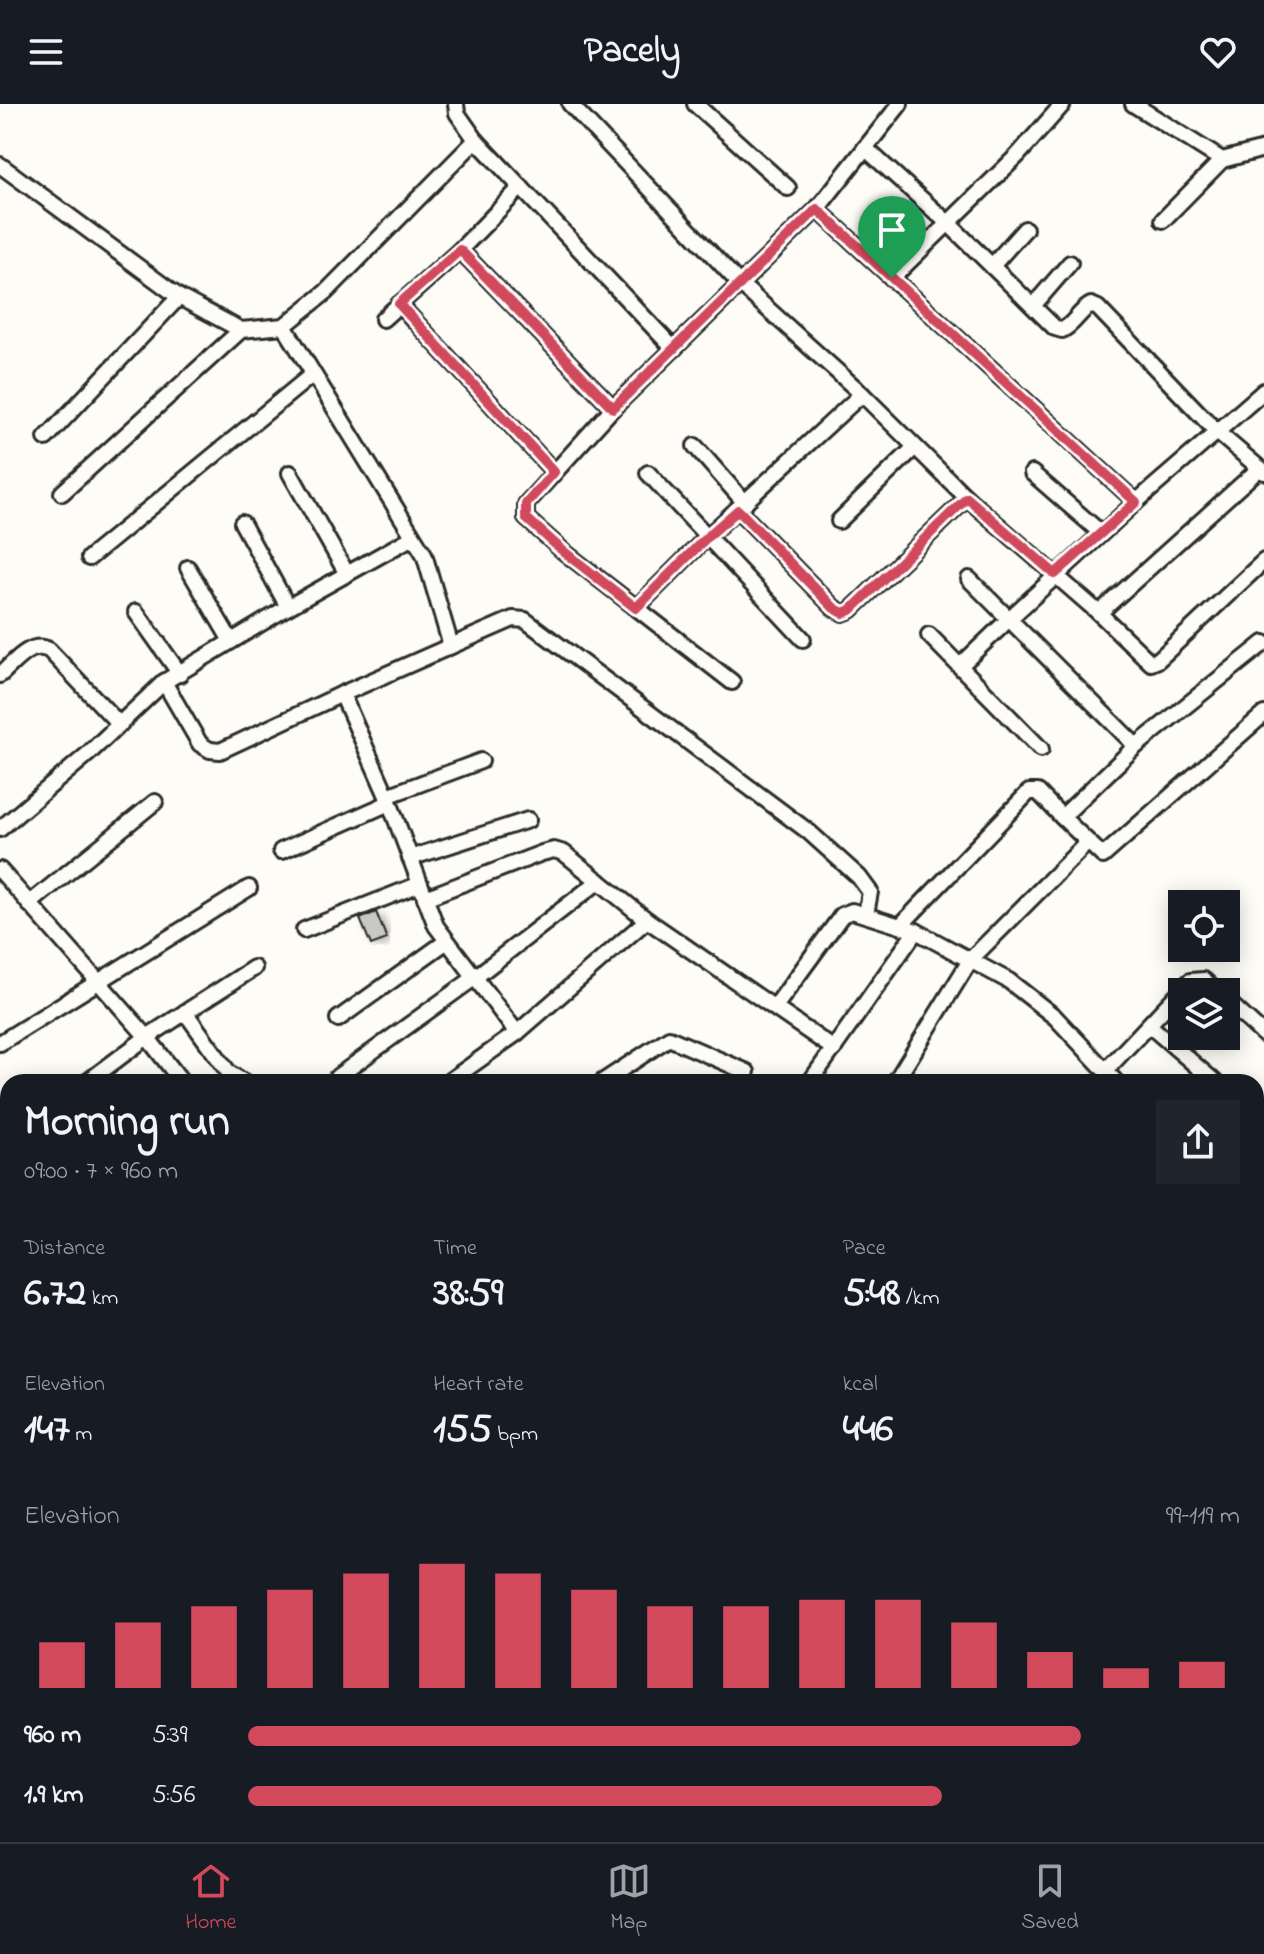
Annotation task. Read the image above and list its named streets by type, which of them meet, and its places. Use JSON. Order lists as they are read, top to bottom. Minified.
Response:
{"page":{"header":"Pacely","heading":["Morning run","09:00 · 7 × 960 m"],"stats":[["Distance","6.72 km"],["Time","38:59"],["Pace","5:48 /km"],["Elevation","147 m"],["Heart rate","155 bpm"],["kcal","446"]],"chart":["Elevation","99–119 m"],"list":[{"name":"960 m","note":"5:39"},{"name":"1.9 km","note":"5:56"}],"tabs":["Home","Map","Saved"]}}
